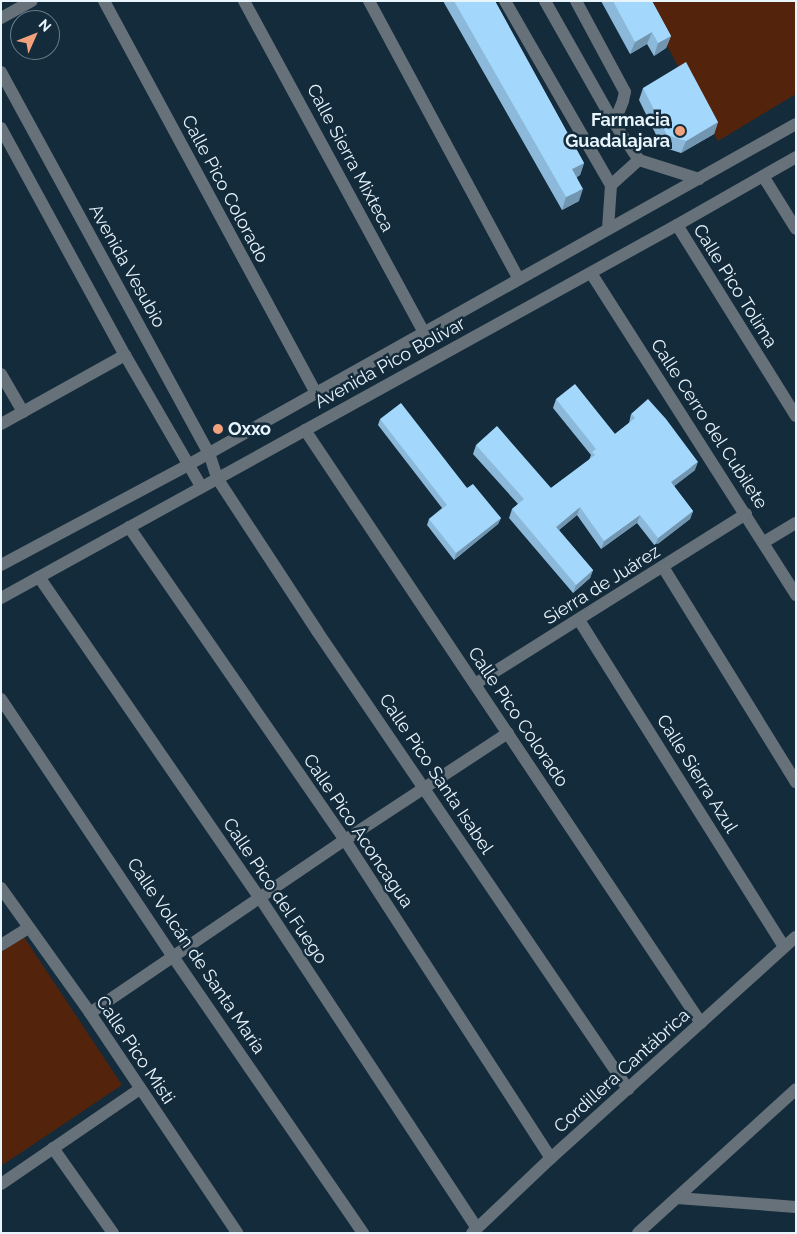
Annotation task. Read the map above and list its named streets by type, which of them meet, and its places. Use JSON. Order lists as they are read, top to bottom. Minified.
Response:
{"streets":{"street":["Calle Sierra Mixteca","Calle Pico Colorado","Avenida Vesubio","Calle Pico Tolima","Avenida Pico Bolívar","Calle Cerro del Cubilete","Sierra de Juárez","Calle Pico Santa Isabel","Calle Sierra Azul","Calle Pico Aconcagua","Calle Pico del Fuego","Calle Volcán de Santa María","Calle Pico Misti","Cordillera Cantábrica"]},"crossings":[["Calle Sierra Mixteca","Avenida Pico Bolívar"],["Calle Pico Colorado","Avenida Pico Bolívar"],["Calle Pico Colorado","Sierra de Juárez"],["Calle Pico Colorado","Cordillera Cantábrica"],["Avenida Vesubio","Avenida Pico Bolívar"],["Avenida Vesubio","Calle Pico Santa Isabel"],["Calle Pico Tolima","Avenida Pico Bolívar"],["Avenida Pico Bolívar","Calle Cerro del Cubilete"],["Avenida Pico Bolívar","Calle Pico Santa Isabel"],["Avenida Pico Bolívar","Calle Pico Aconcagua"],["Avenida Pico Bolívar","Calle Pico del Fuego"],["Calle Cerro del Cubilete","Sierra de Juárez"],["Sierra de Juárez","Calle Sierra Azul"],["Calle Pico Santa Isabel","Cordillera Cantábrica"],["Calle Sierra Azul","Cordillera Cantábrica"],["Calle Pico Aconcagua","Cordillera Cantábrica"],["Calle Pico del Fuego","Cordillera Cantábrica"]],"places":["Farmacia Guadalajara","Oxxo"],"north":"top right"}
